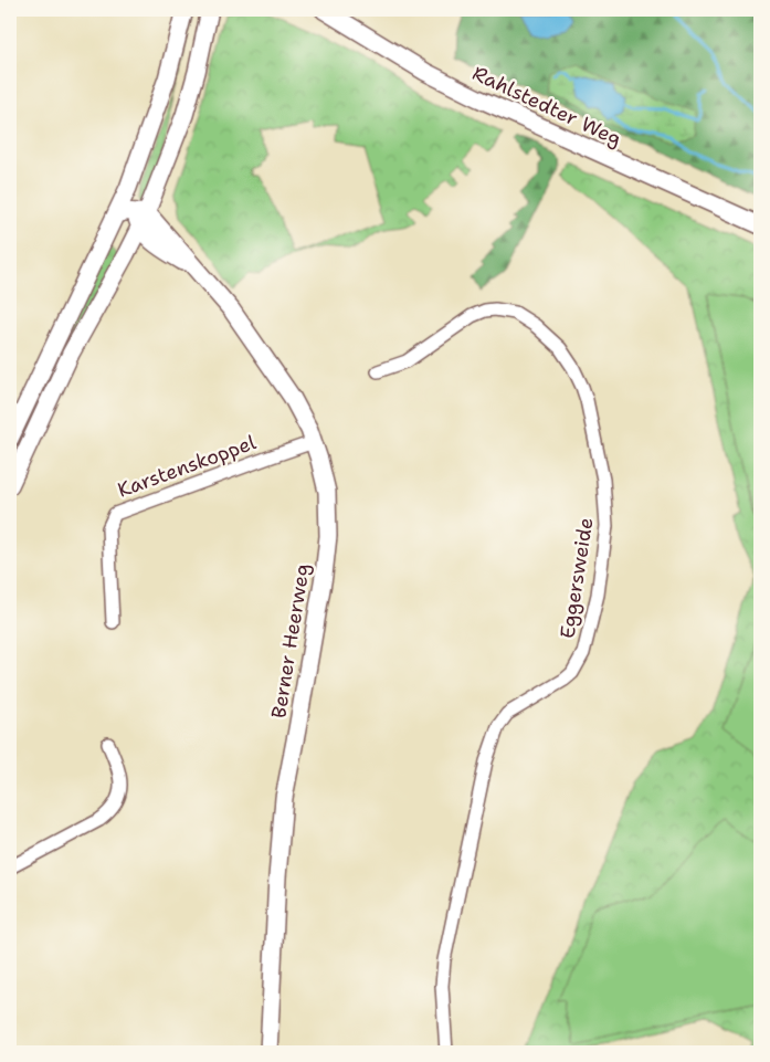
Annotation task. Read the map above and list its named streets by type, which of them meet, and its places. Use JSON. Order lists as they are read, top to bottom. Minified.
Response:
{"streets":{"main road":["Rahlstedter Weg","Berner Heerweg"],"street":["Karstenskoppel","Eggersweide"]},"crossings":[["Karstenskoppel","Berner Heerweg"]]}
